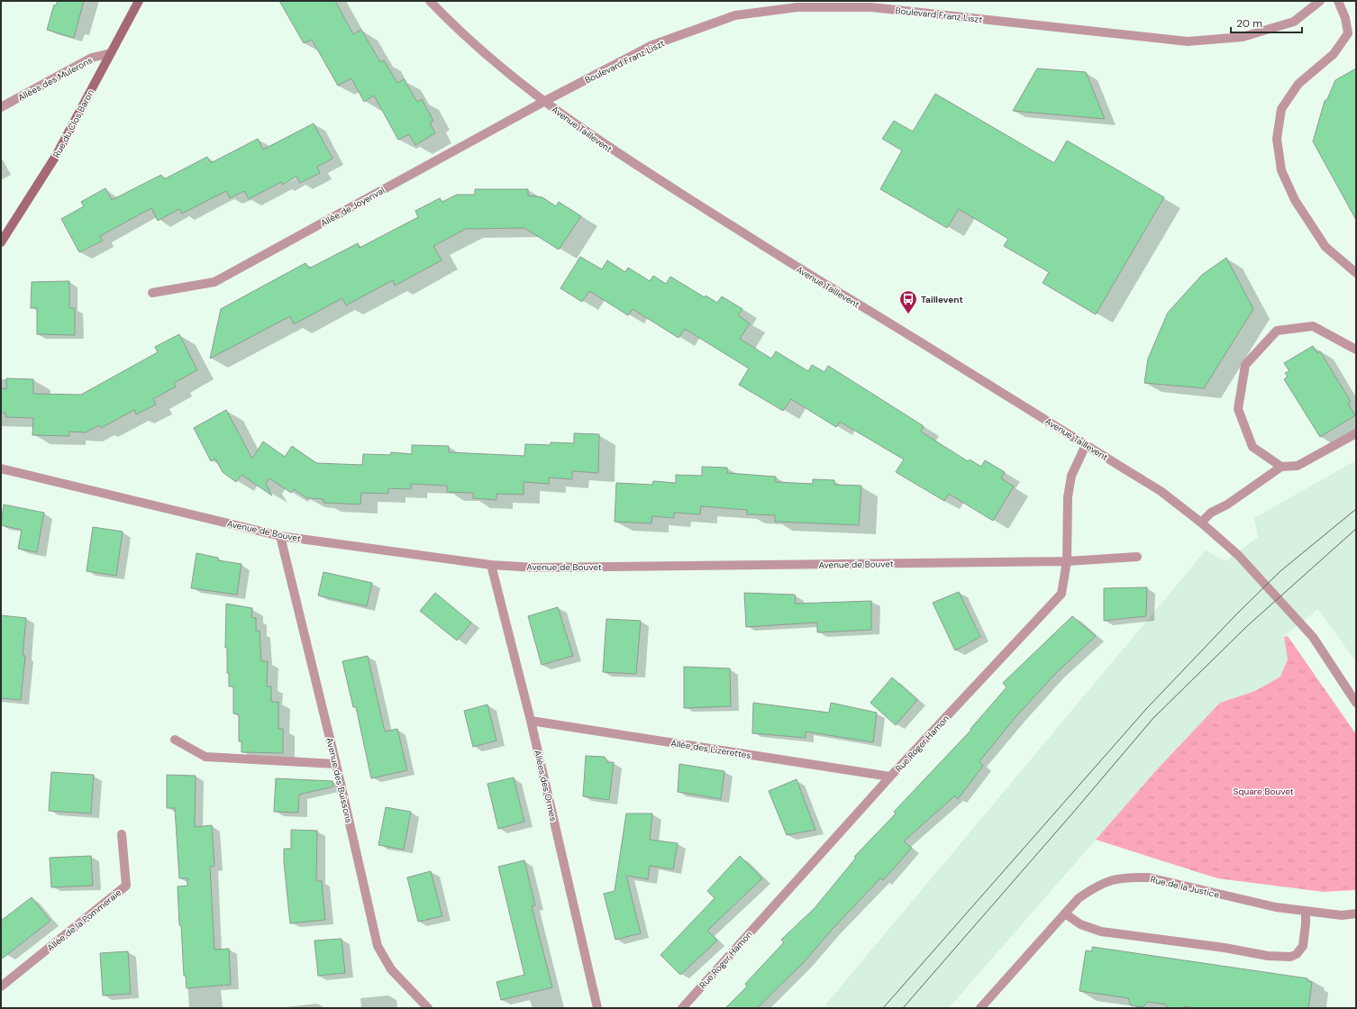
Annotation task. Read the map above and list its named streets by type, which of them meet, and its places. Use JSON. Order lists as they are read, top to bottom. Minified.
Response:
{"streets":{"street":["Boulevard Franz Liszt","Allées des Mulerons","Rue du Clos Baron","Avenue Taillevent","Allée de Joyenval","Avenue de Bouvet","Rue Roger Hamon","Allée des Lizerettes","Avenue des Buissons","Allées des Ormes","Rue de la Justice","Allée de la Pommeraie"]},"crossings":[["Boulevard Franz Liszt","Avenue Taillevent"],["Boulevard Franz Liszt","Allée de Joyenval"],["Allées des Mulerons","Rue du Clos Baron"],["Avenue Taillevent","Allée de Joyenval"],["Avenue Taillevent","Rue Roger Hamon"],["Avenue de Bouvet","Rue Roger Hamon"],["Avenue de Bouvet","Avenue des Buissons"],["Avenue de Bouvet","Allées des Ormes"],["Rue Roger Hamon","Allée des Lizerettes"],["Allée des Lizerettes","Allées des Ormes"]],"parks":["Square Bouvet"],"places":{"bus stop":["Taillevent"]},"scale_bar":"20 m"}
